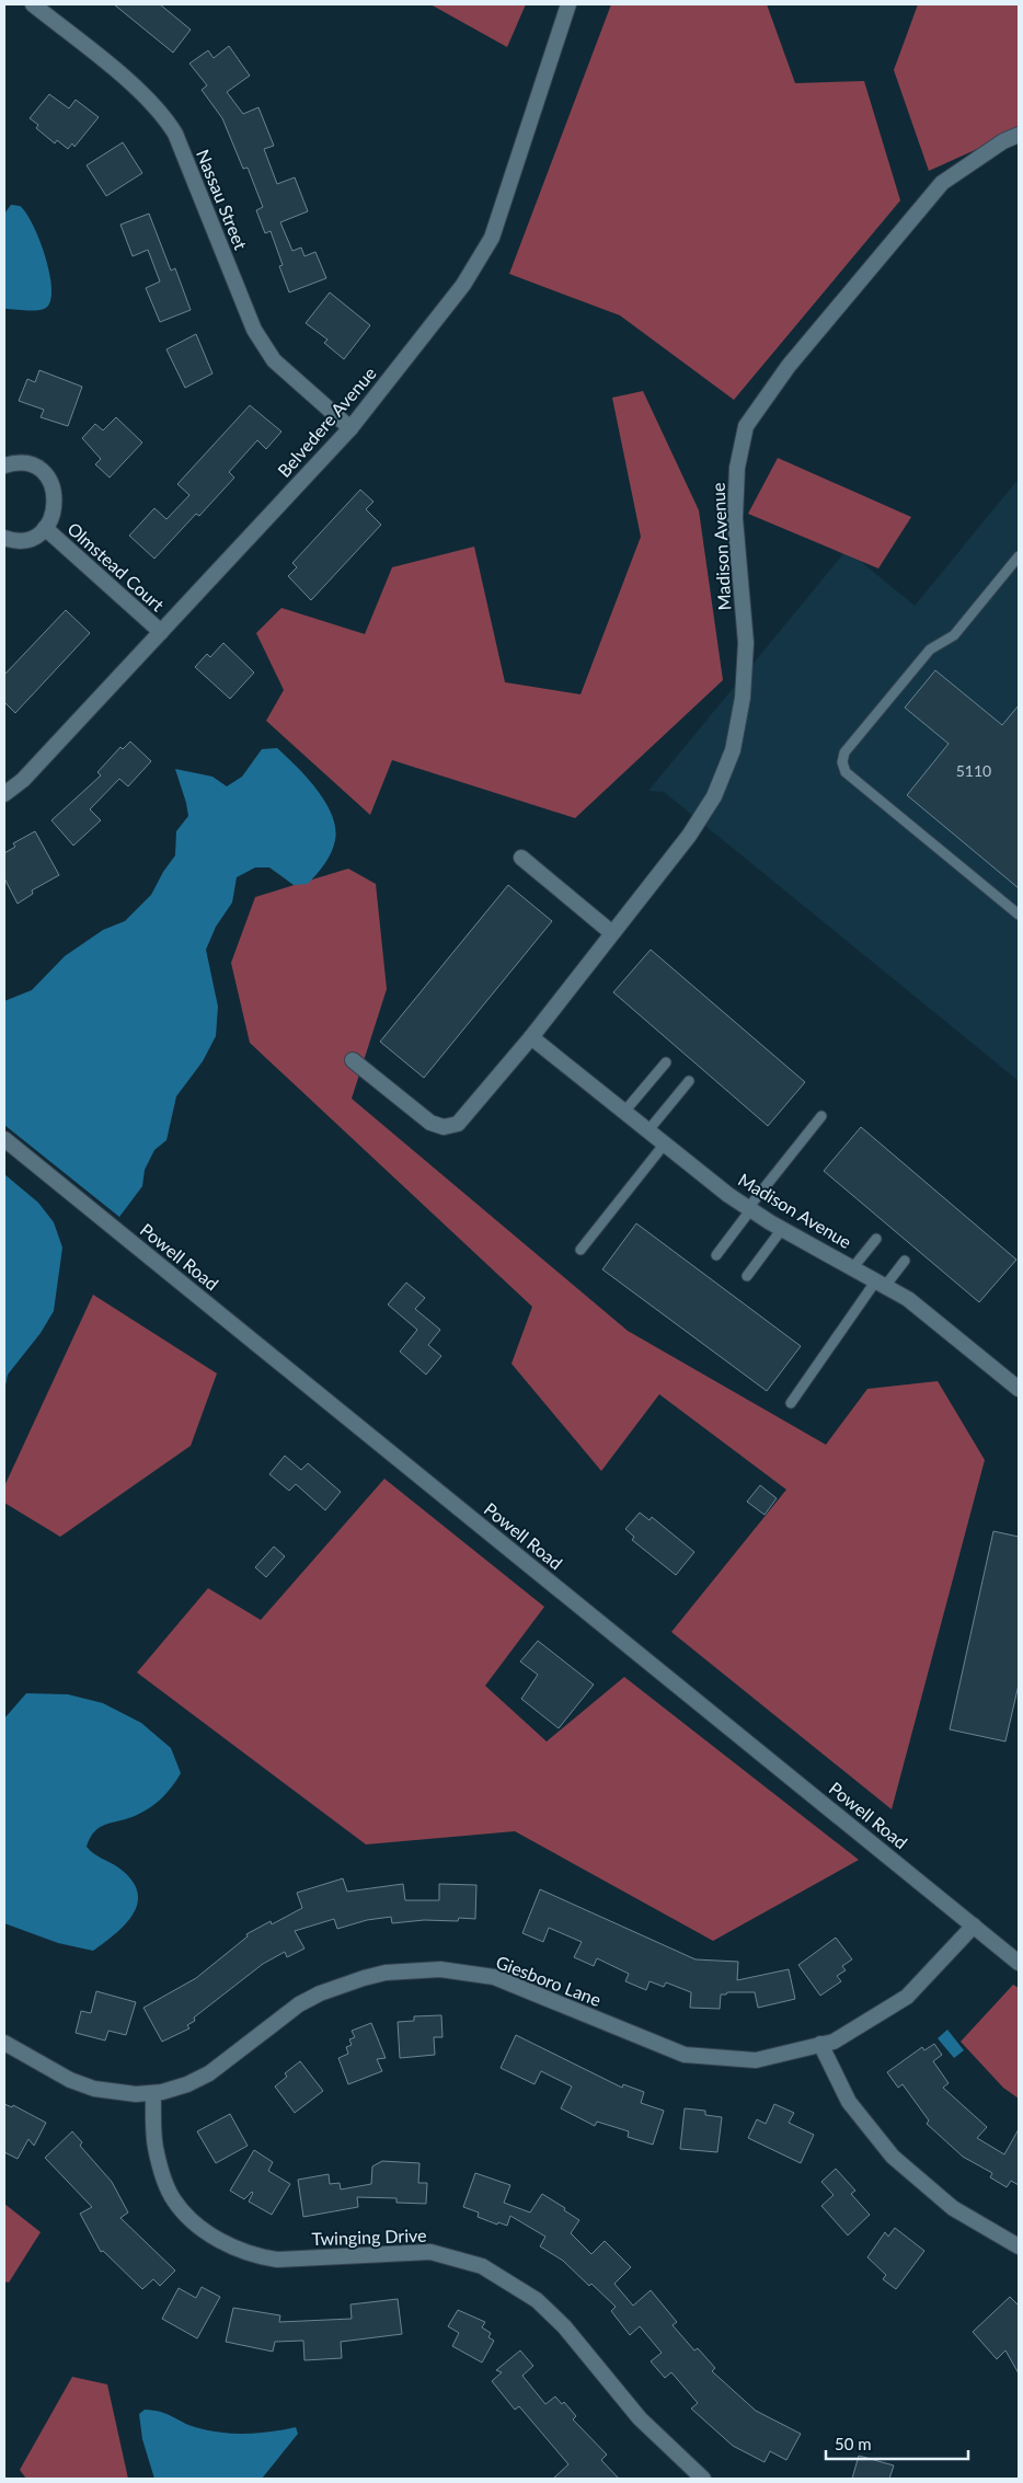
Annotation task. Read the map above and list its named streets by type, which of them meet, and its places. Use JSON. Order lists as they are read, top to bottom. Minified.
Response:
{"streets":{"street":["Nassau Street","Belvedere Avenue","Madison Avenue","Olmstead Court","Powell Road","Giesboro Lane","Twinging Drive"]},"crossings":[["Nassau Street","Belvedere Avenue"],["Belvedere Avenue","Olmstead Court"],["Powell Road","Giesboro Lane"],["Giesboro Lane","Twinging Drive"]],"house_numbers":["5110"],"scale_bar":"50 m"}
